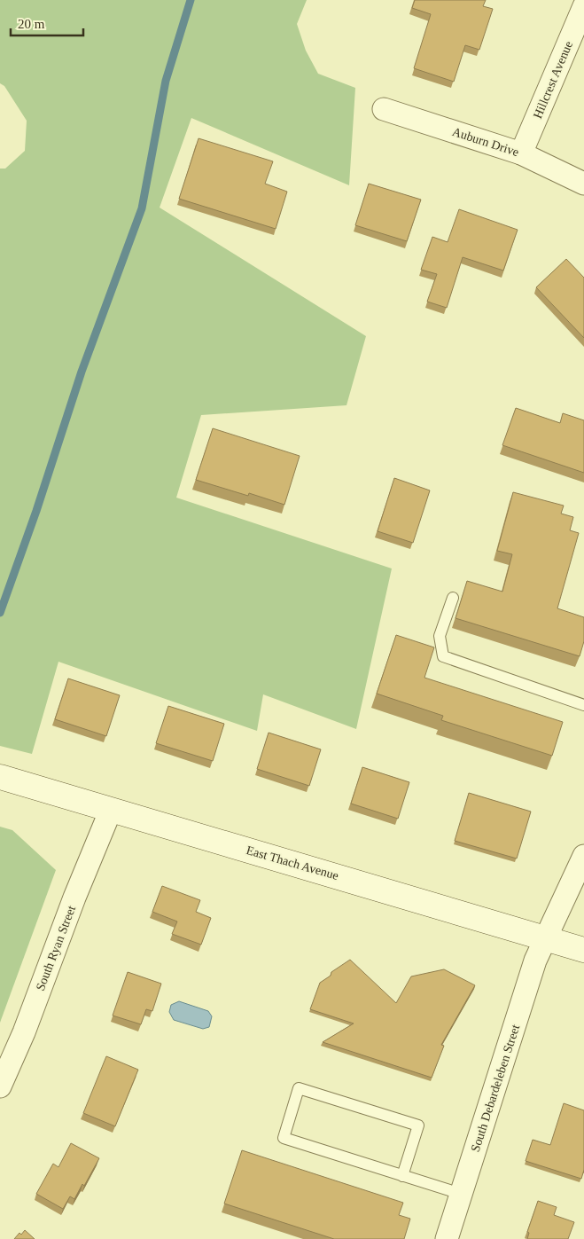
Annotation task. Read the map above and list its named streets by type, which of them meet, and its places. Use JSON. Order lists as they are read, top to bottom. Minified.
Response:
{"streets":{"street":["Hillcrest Avenue","Auburn Drive","East Thach Avenue","South Ryan Street","South Debardeleben Street"]},"crossings":[["Hillcrest Avenue","Auburn Drive"],["East Thach Avenue","South Ryan Street"],["East Thach Avenue","South Debardeleben Street"]],"scale_bar":"20 m"}
